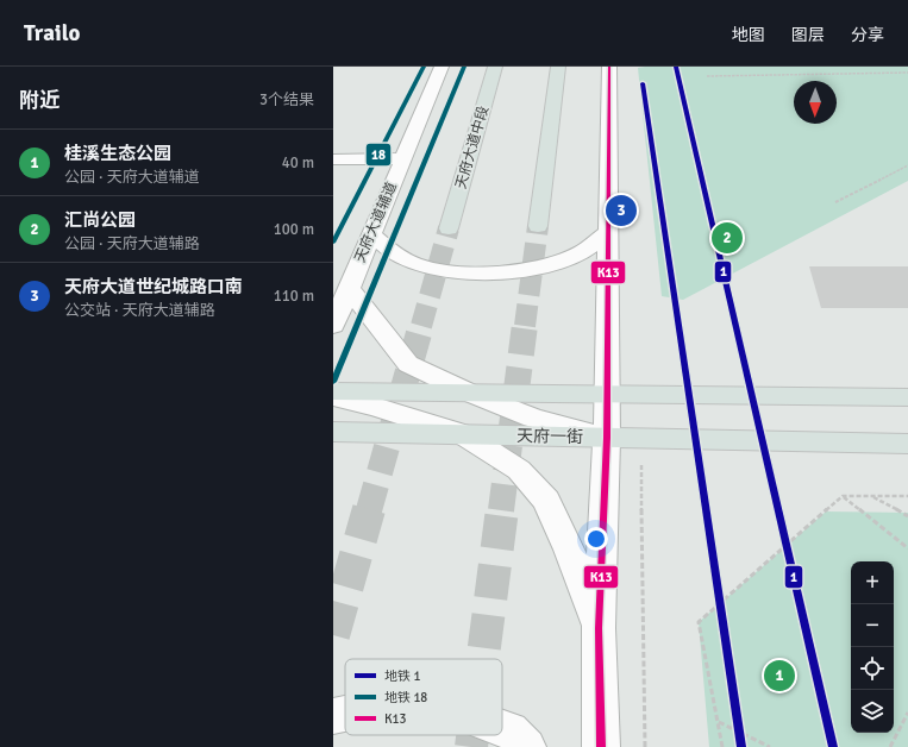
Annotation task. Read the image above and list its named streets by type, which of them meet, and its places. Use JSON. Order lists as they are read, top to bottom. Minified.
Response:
{"streets":{"main road":["天府大道中段","天府一街"],"street":["天府大道辅道"]},"lines":["metro line 1","metro line 18","transit line K13"],"legend":["地铁 1","地铁 18","K13"],"north":"bottom","page":{"header":"Trailo","nav":["地图","图层","分享"],"heading":["附近","3个结果"],"list":[{"mark":"1","name":"桂溪生态公园","note":"公园 · 天府大道辅道","value":"40 m"},{"mark":"2","name":"汇尚公园","note":"公园 · 天府大道辅路","value":"100 m"},{"mark":"3","name":"天府大道世纪城路口南","note":"公交站 · 天府大道辅路","value":"110 m"}],"pins":["3","2","1"],"map_buttons":["+","−"]}}
